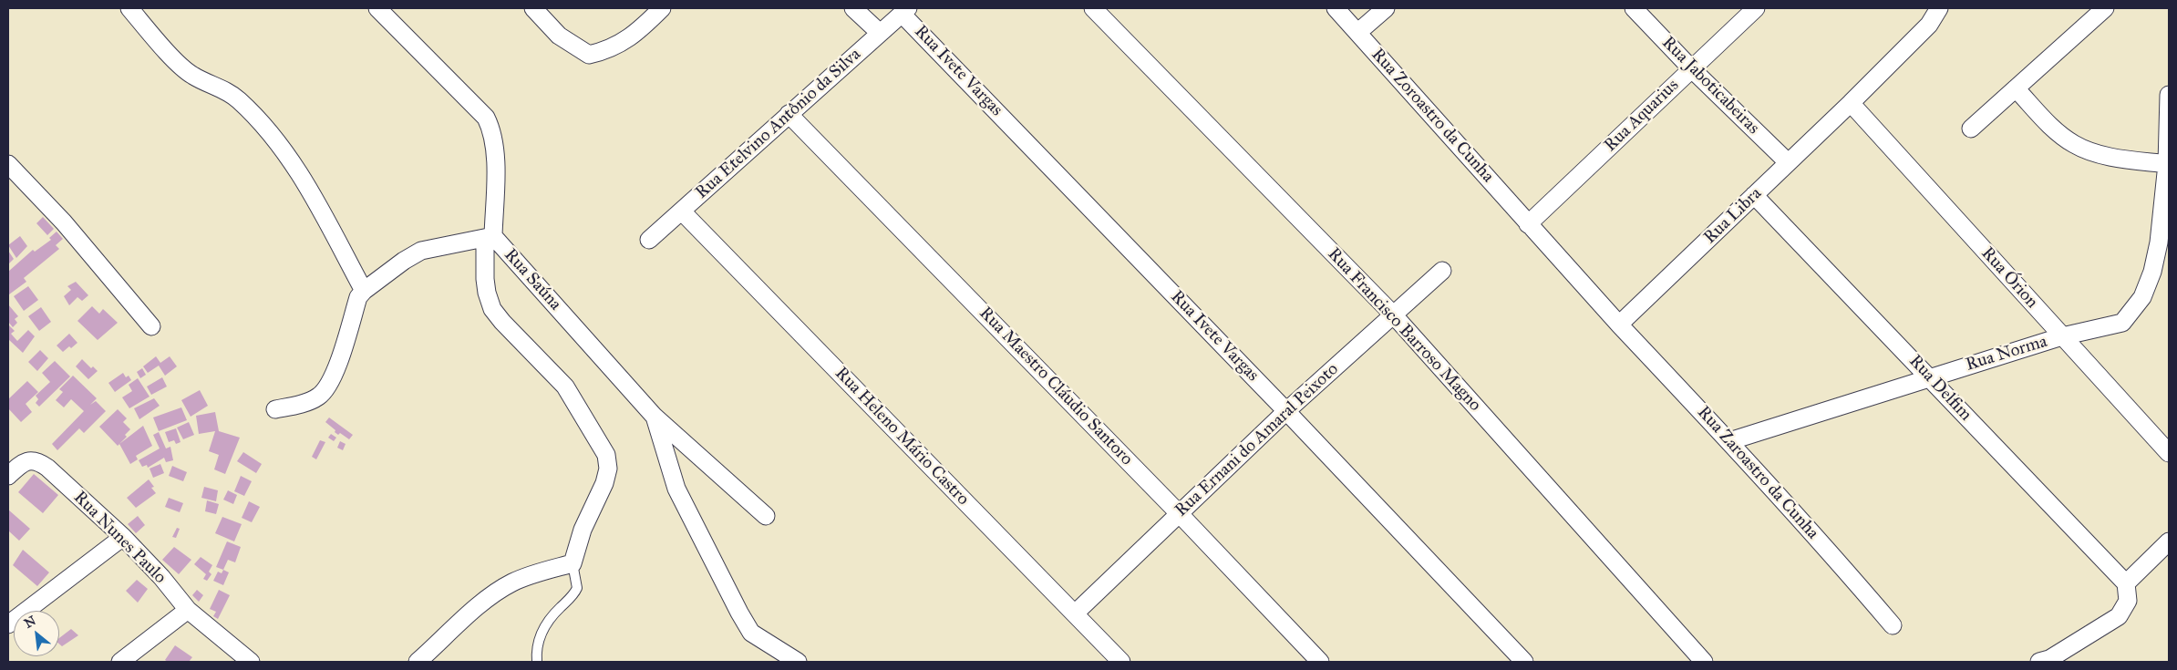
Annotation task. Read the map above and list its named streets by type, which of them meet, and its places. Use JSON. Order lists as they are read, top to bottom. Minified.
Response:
{"streets":{"street":["Rua Ivete Vargas","Rua Jaboticabeiras","Rua Zoroastro da Cunha","Rua Aquarius","Rua Etelvino Antônio da Silva","Rua Libra","Rua Órion","Rua Saúna","Rua Francisco Barroso Magno","Rua Norma","Rua Maestro Cláudio Santoro","Rua Delfim","Rua Heleno Mário Castro","Rua Ernani do Amaral Peixoto","Rua Zaroastro da Cunha","Rua Nunes Paulo"]},"crossings":[["Rua Ivete Vargas","Rua Etelvino Antônio da Silva"],["Rua Ivete Vargas","Rua Ernani do Amaral Peixoto"],["Rua Jaboticabeiras","Rua Aquarius"],["Rua Jaboticabeiras","Rua Libra"],["Rua Zoroastro da Cunha","Rua Aquarius"],["Rua Etelvino Antônio da Silva","Rua Maestro Cláudio Santoro"],["Rua Etelvino Antônio da Silva","Rua Heleno Mário Castro"],["Rua Libra","Rua Órion"],["Rua Libra","Rua Delfim"],["Rua Libra","Rua Zaroastro da Cunha"],["Rua Órion","Rua Norma"],["Rua Francisco Barroso Magno","Rua Ernani do Amaral Peixoto"],["Rua Norma","Rua Delfim"],["Rua Norma","Rua Zaroastro da Cunha"],["Rua Maestro Cláudio Santoro","Rua Ernani do Amaral Peixoto"],["Rua Heleno Mário Castro","Rua Ernani do Amaral Peixoto"]],"north":"top left"}
